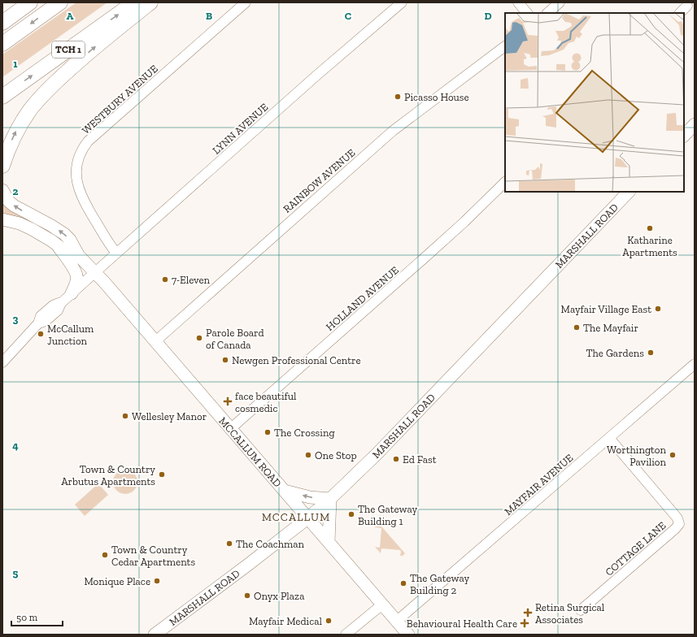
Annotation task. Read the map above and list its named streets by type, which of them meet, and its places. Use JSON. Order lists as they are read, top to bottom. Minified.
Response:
{"streets":{"highway":["TCH 1"],"main road":["MARSHALL ROAD","MCCALLUM ROAD"],"street":["WESTBURY AVENUE","LYNN AVENUE","RAINBOW AVENUE","HOLLAND AVENUE","MAYFAIR AVENUE","COTTAGE LANE"]},"crossings":[["WESTBURY AVENUE","LYNN AVENUE"],["LYNN AVENUE","MCCALLUM ROAD"],["RAINBOW AVENUE","MCCALLUM ROAD"],["MARSHALL ROAD","MCCALLUM ROAD"],["HOLLAND AVENUE","MCCALLUM ROAD"],["MCCALLUM ROAD","MAYFAIR AVENUE"],["MAYFAIR AVENUE","COTTAGE LANE"]],"districts":["MCCALLUM"],"places":{"other":["Picasso House","Katharine Apartments","7-Eleven","Mayfair Village East","The Mayfair","McCallum Junction","Parole Board of Canada","The Gardens","Newgen Professional Centre","Wellesley Manor","The Crossing","One Stop","Worthington Pavilion","Ed Fast","Town & Country Arbutus Apartments","The Gateway Building 1","The Coachman","Town & Country Cedar Apartments","Monique Place","The Gateway Building 2","Onyx Plaza","Mayfair Medical"],"health":["face beautiful cosmedic","Retina Surgical Associates","Behavioural Health Care"]},"scale_bar":"50 m","grid":{"columns":["A","B","C","D"],"rows":["1","2","3","4","5"]}}
